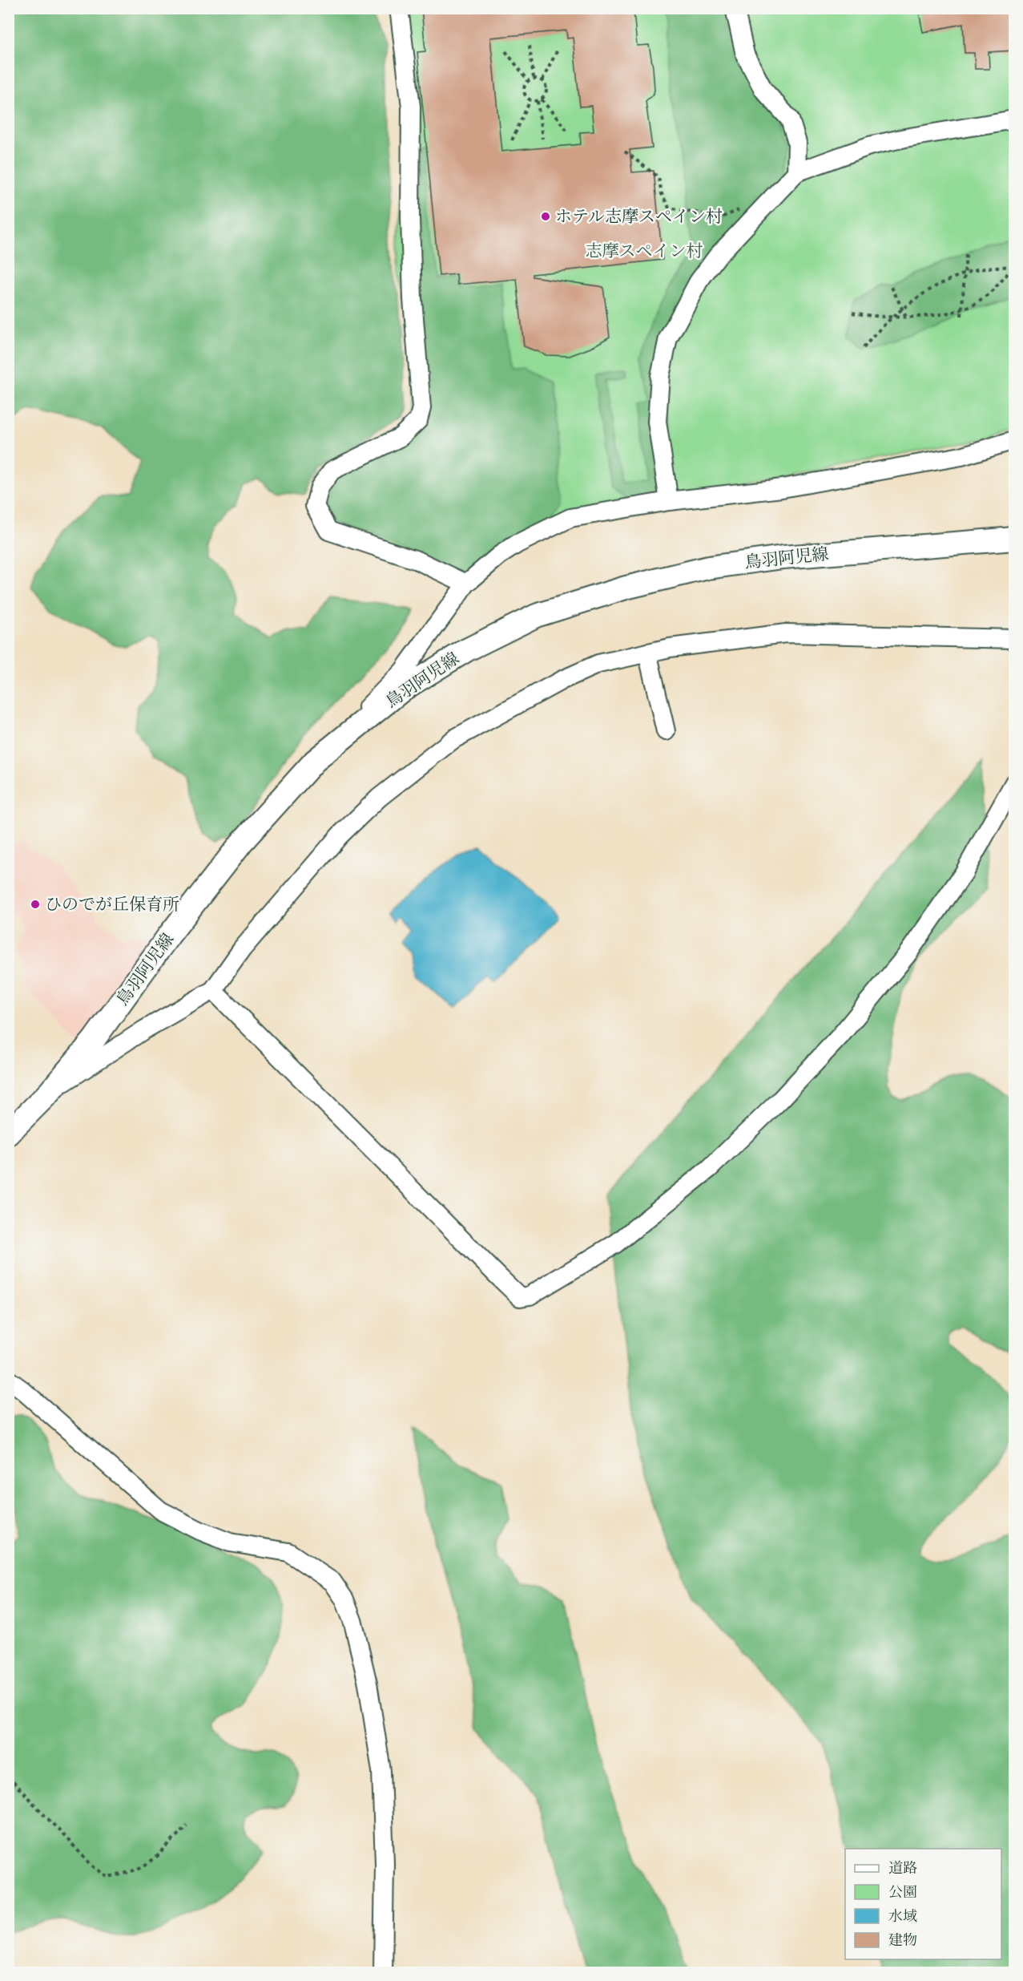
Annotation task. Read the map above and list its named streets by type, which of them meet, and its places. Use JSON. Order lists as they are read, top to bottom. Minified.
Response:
{"streets":{"main road":["鳥羽阿児線"]},"parks":["志摩スペイン村"],"places":["ホテル志摩スペイン村","ひのでが丘保育所"],"legend":["道路","公園","水域","建物"]}
